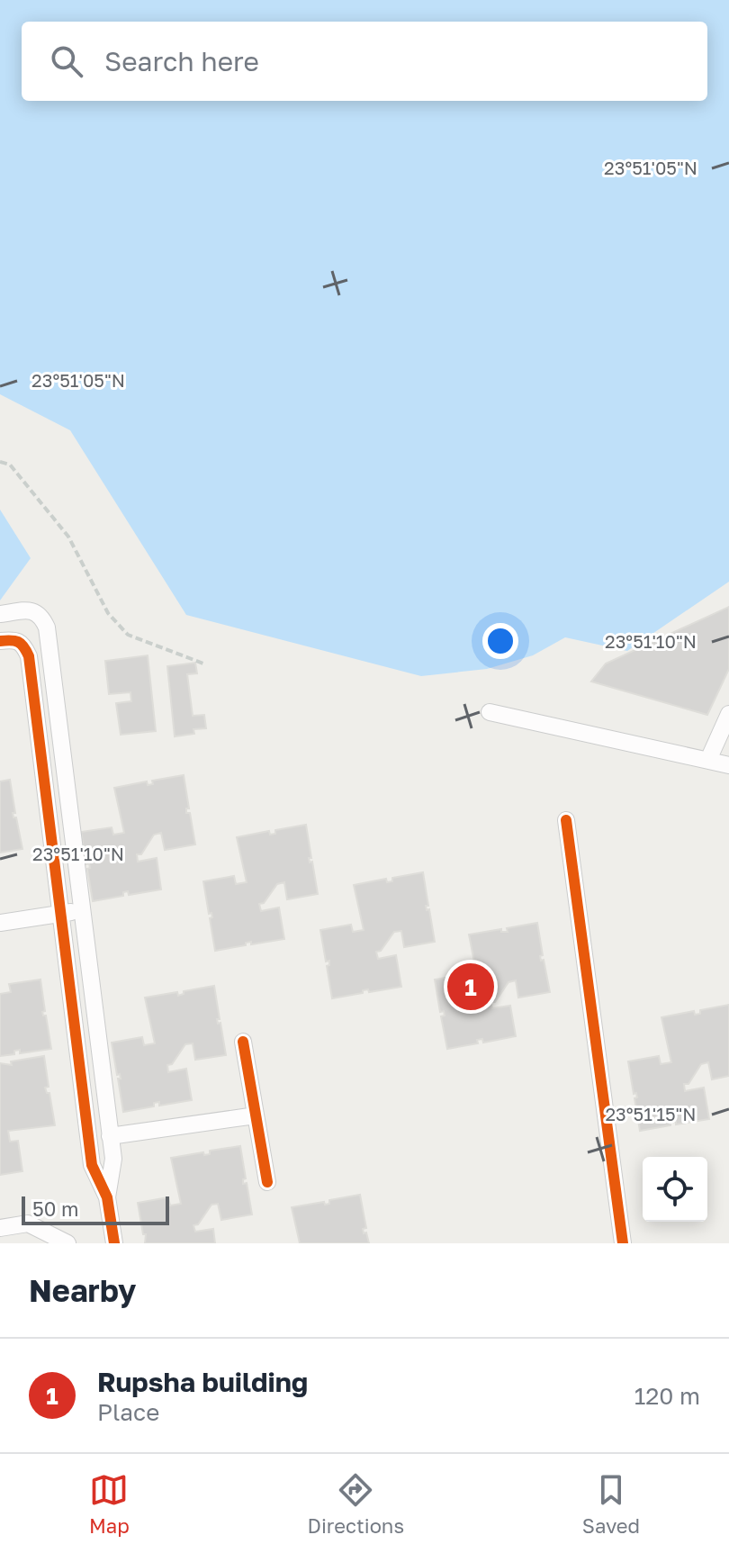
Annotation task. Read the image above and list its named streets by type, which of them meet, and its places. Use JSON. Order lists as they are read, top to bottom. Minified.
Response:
{"scale_bar":"50 m","page":{"search":"Search here","pins":"1","scale":"50 m","heading":"Nearby","list":[{"mark":"1","name":"Rupsha building","note":"Place","value":"120 m"}],"nav":["Map","Directions","Saved"]},"coordinates":["23°51'05\"N","23°51'10\"N","23°51'15\"N"]}
